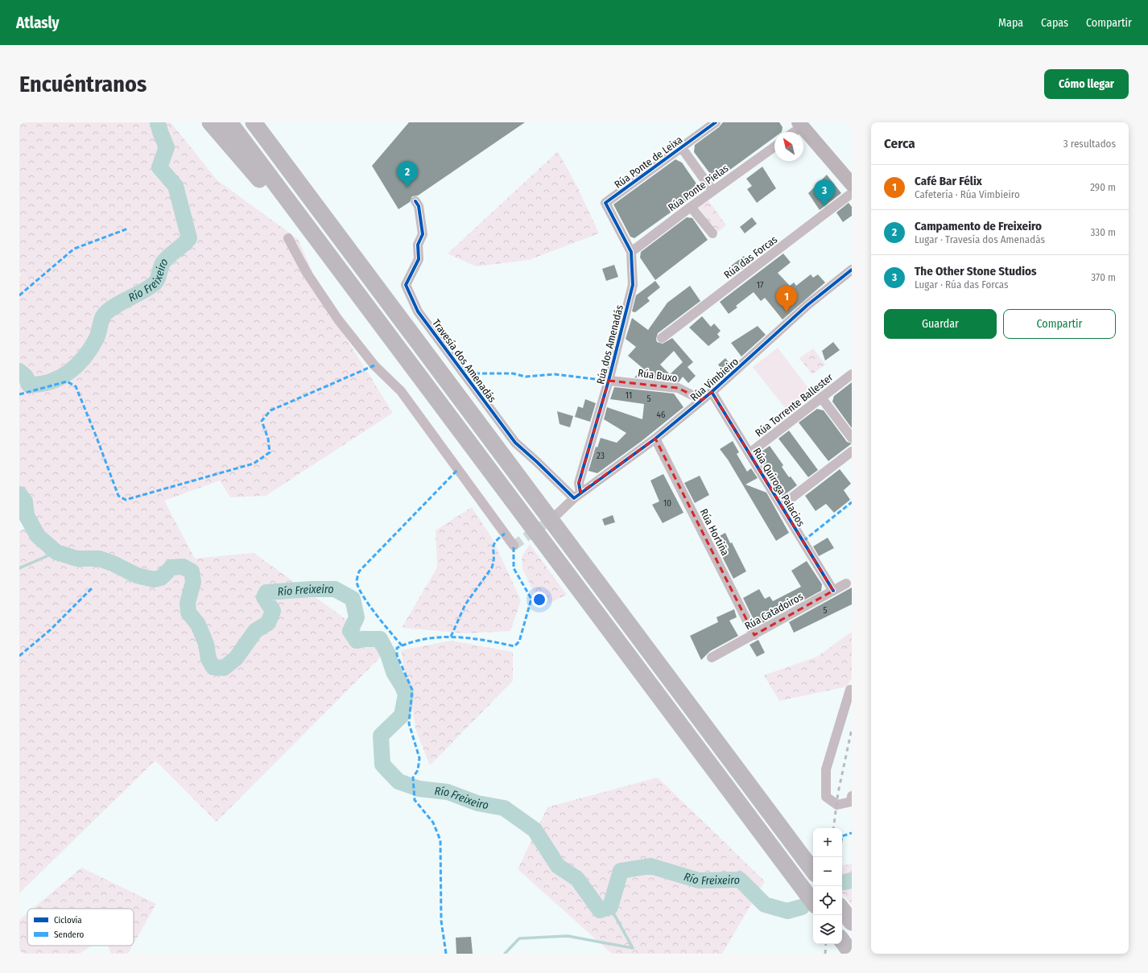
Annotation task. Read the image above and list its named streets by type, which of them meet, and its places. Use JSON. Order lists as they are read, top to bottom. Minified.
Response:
{"streets":{"street":["Rúa Ponte de Leixa","Rúa Ponte Pielas","Rúa das Forcas","Rúa dos Amenadás","Travesía dos Amenadás","Rúa Buxo","Rúa Vimbieiro","Rúa Torrente Ballester","Rúa Quiroga Palacios","Rúa Hortiña","Rúa Catadoiros"]},"crossings":[["Rúa Ponte de Leixa","Rúa dos Amenadás"],["Rúa Ponte Pielas","Rúa dos Amenadás"],["Rúa dos Amenadás","Travesía dos Amenadás"],["Rúa dos Amenadás","Rúa Buxo"],["Rúa dos Amenadás","Rúa Vimbieiro"],["Travesía dos Amenadás","Rúa Vimbieiro"],["Rúa Buxo","Rúa Vimbieiro"],["Rúa Vimbieiro","Rúa Quiroga Palacios"],["Rúa Vimbieiro","Rúa Hortiña"],["Rúa Torrente Ballester","Rúa Quiroga Palacios"],["Rúa Quiroga Palacios","Rúa Catadoiros"],["Rúa Hortiña","Rúa Catadoiros"]],"water":["Río Freixeiro"],"house_numbers":["17","11","5","46","23","10","5"],"legend":["Ciclovía","Sendero"],"north":"top left","page":{"header":"Atlasly","nav":["Mapa","Capas","Compartir"],"buttons":["Cómo llegar",["Guardar","Compartir"]],"title":"Encuéntranos","heading":["Cerca","3 resultados"],"pins":["2","3","1"],"list":[{"mark":"1","name":"Café Bar Félix","note":"Cafetería · Rúa Vimbieiro","value":"290 m"},{"mark":"2","name":"Campamento de Freixeiro","note":"Lugar · Travesía dos Amenadás","value":"330 m"},{"mark":"3","name":"The Other Stone Studios","note":"Lugar · Rúa das Forcas","value":"370 m"}],"map_buttons":["+","−"]}}
